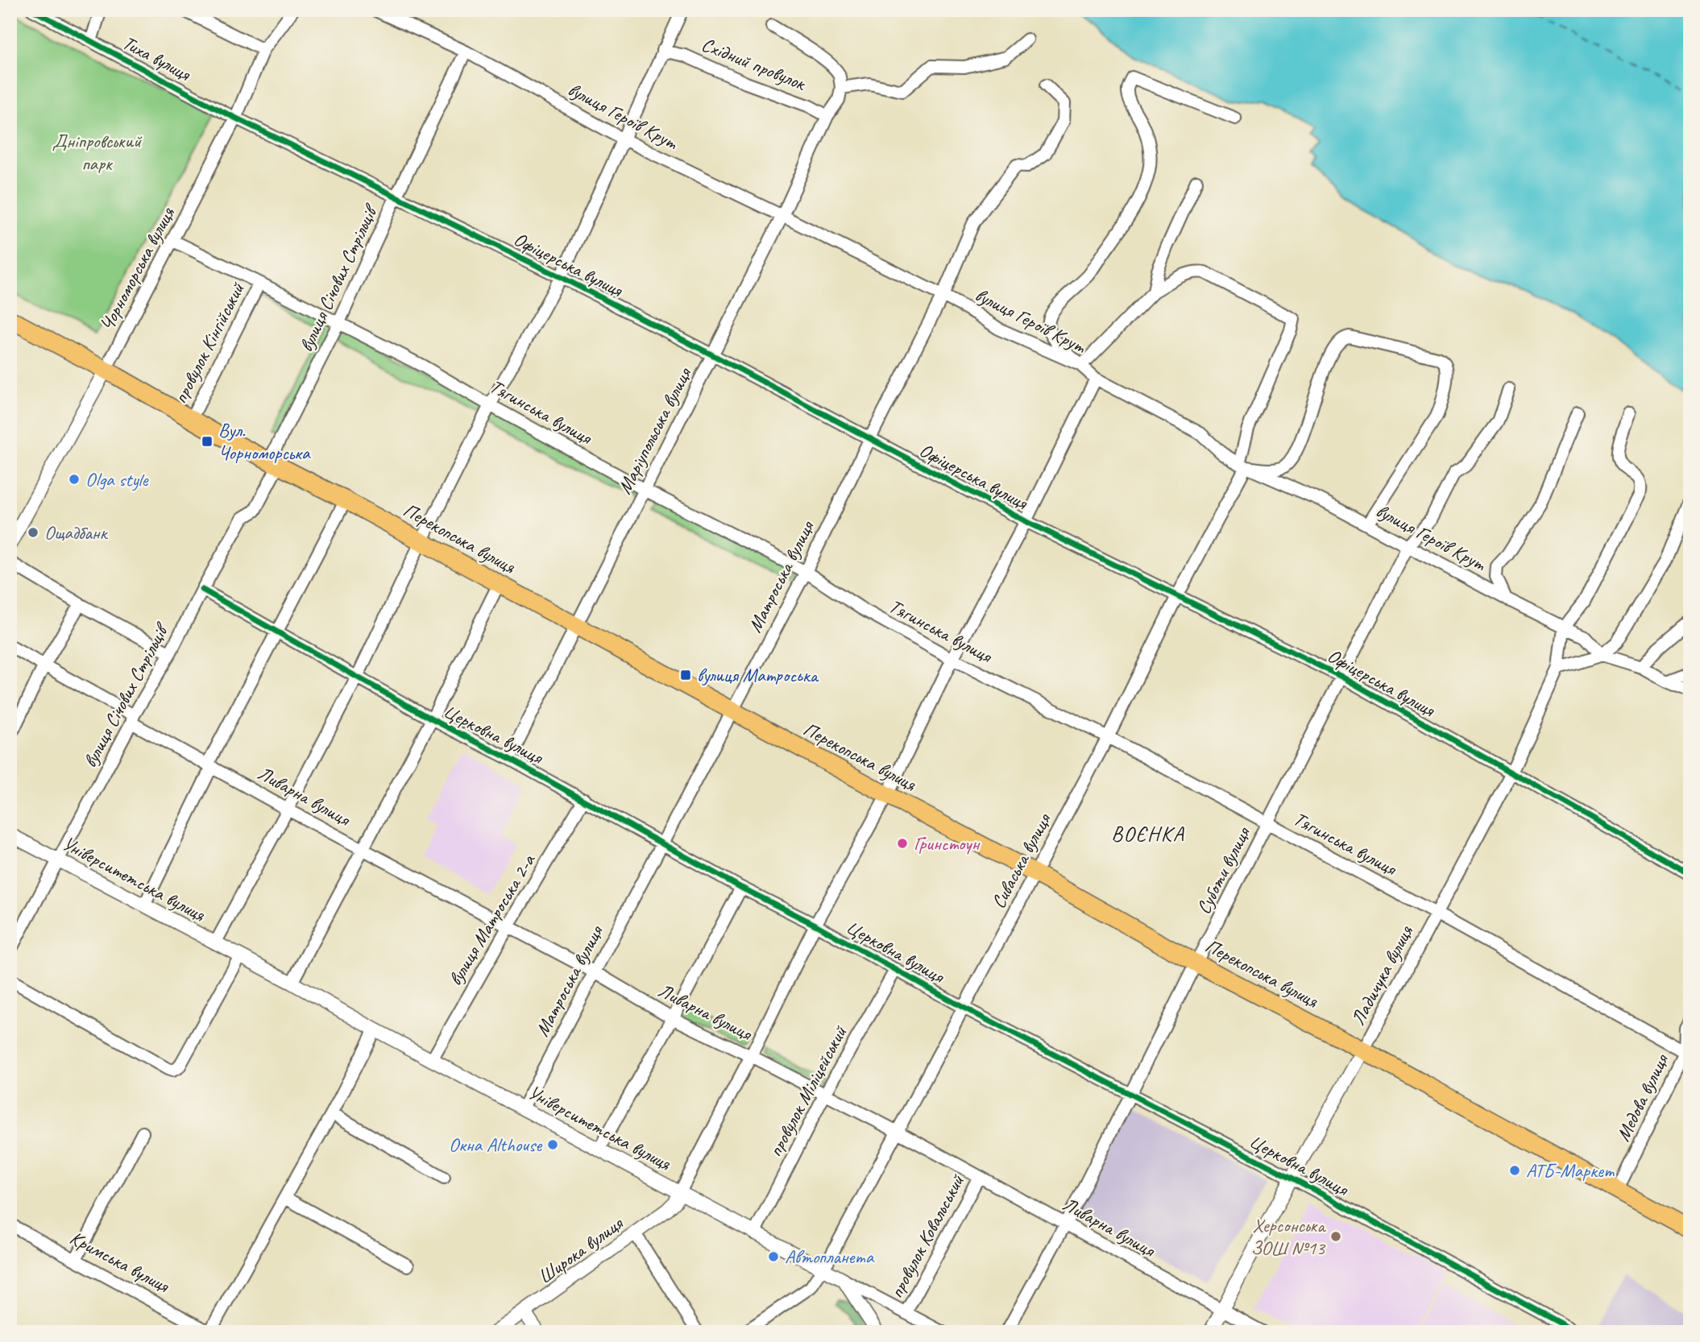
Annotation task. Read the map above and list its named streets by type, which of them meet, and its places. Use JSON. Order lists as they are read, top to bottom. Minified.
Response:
{"streets":{"main road":["Перекопська вулиця"],"street":["Тиха вулиця","Східний провулок","вулиця Героїв Крут","Офіцерська вулиця","Чорноморська вулиця","вулиця Січових Стрільців","провулок Кінгійський","Тягинська вулиця","Маріупольська вулиця","Матроська вулиця","Церковна вулиця","Ливарна вулиця","Сиваська вулиця","Суботи вулиця","Університетська вулиця","вулиця Матроська 2-а","Ладичука вулиця","провулок Міліцейський","Медова вулиця","провулок Ковальський","Широка вулиця","Кримська вулиця"]},"crossings":[["Тиха вулиця","Офіцерська вулиця"],["Тиха вулиця","Чорноморська вулиця"],["Східний провулок","Маріупольська вулиця"],["вулиця Героїв Крут","вулиця Січових Стрільців"],["вулиця Героїв Крут","Маріупольська вулиця"],["вулиця Героїв Крут","Матроська вулиця"],["вулиця Героїв Крут","Сиваська вулиця"],["вулиця Героїв Крут","Суботи вулиця"],["вулиця Героїв Крут","Ладичука вулиця"],["Офіцерська вулиця","Чорноморська вулиця"],["Офіцерська вулиця","вулиця Січових Стрільців"],["Офіцерська вулиця","Маріупольська вулиця"],["Офіцерська вулиця","Матроська вулиця"],["Офіцерська вулиця","Сиваська вулиця"],["Офіцерська вулиця","Суботи вулиця"],["Офіцерська вулиця","Ладичука вулиця"],["Чорноморська вулиця","Тягинська вулиця"],["Чорноморська вулиця","Перекопська вулиця"],["вулиця Січових Стрільців","Тягинська вулиця"],["вулиця Січових Стрільців","Перекопська вулиця"],["вулиця Січових Стрільців","Церковна вулиця"],["вулиця Січових Стрільців","Ливарна вулиця"],["вулиця Січових Стрільців","Університетська вулиця"],["провулок Кінгійський","Тягинська вулиця"],["провулок Кінгійський","Перекопська вулиця"],["Тягинська вулиця","Маріупольська вулиця"],["Тягинська вулиця","Матроська вулиця"],["Тягинська вулиця","Сиваська вулиця"],["Тягинська вулиця","Суботи вулиця"],["Тягинська вулиця","Ладичука вулиця"],["Тягинська вулиця","Медова вулиця"],["Маріупольська вулиця","Перекопська вулиця"],["Маріупольська вулиця","Церковна вулиця"],["Перекопська вулиця","Матроська вулиця"],["Перекопська вулиця","Сиваська вулиця"],["Перекопська вулиця","Суботи вулиця"],["Перекопська вулиця","Ладичука вулиця"],["Перекопська вулиця","Медова вулиця"],["Матроська вулиця","Церковна вулиця"],["Матроська вулиця","Ливарна вулиця"],["Матроська вулиця","Університетська вулиця"],["Церковна вулиця","Сиваська вулиця"],["Церковна вулиця","Суботи вулиця"],["Церковна вулиця","вулиця Матроська 2-а"],["Церковна вулиця","Ладичука вулиця"],["Церковна вулиця","провулок Міліцейський"],["Ливарна вулиця","Сиваська вулиця"],["Ливарна вулиця","Суботи вулиця"],["Ливарна вулиця","вулиця Матроська 2-а"],["Ливарна вулиця","Ладичука вулиця"],["Ливарна вулиця","провулок Міліцейський"],["Ливарна вулиця","провулок Ковальський"],["Сиваська вулиця","Університетська вулиця"],["Університетська вулиця","вулиця Матроська 2-а"],["Університетська вулиця","провулок Міліцейський"],["Університетська вулиця","провулок Ковальський"],["Університетська вулиця","Широка вулиця"]],"districts":["ВОЄНКА"],"parks":["Дніпровський парк"],"places":{"transit":["Вул. Чорноморська","вулиця Матроська"],"other":["Olga style","Ощадбанк","Гринстоун","Окна Althouse","АТБ-Маркет","Херсонська ЗОШ №13","Автопланета"]}}
